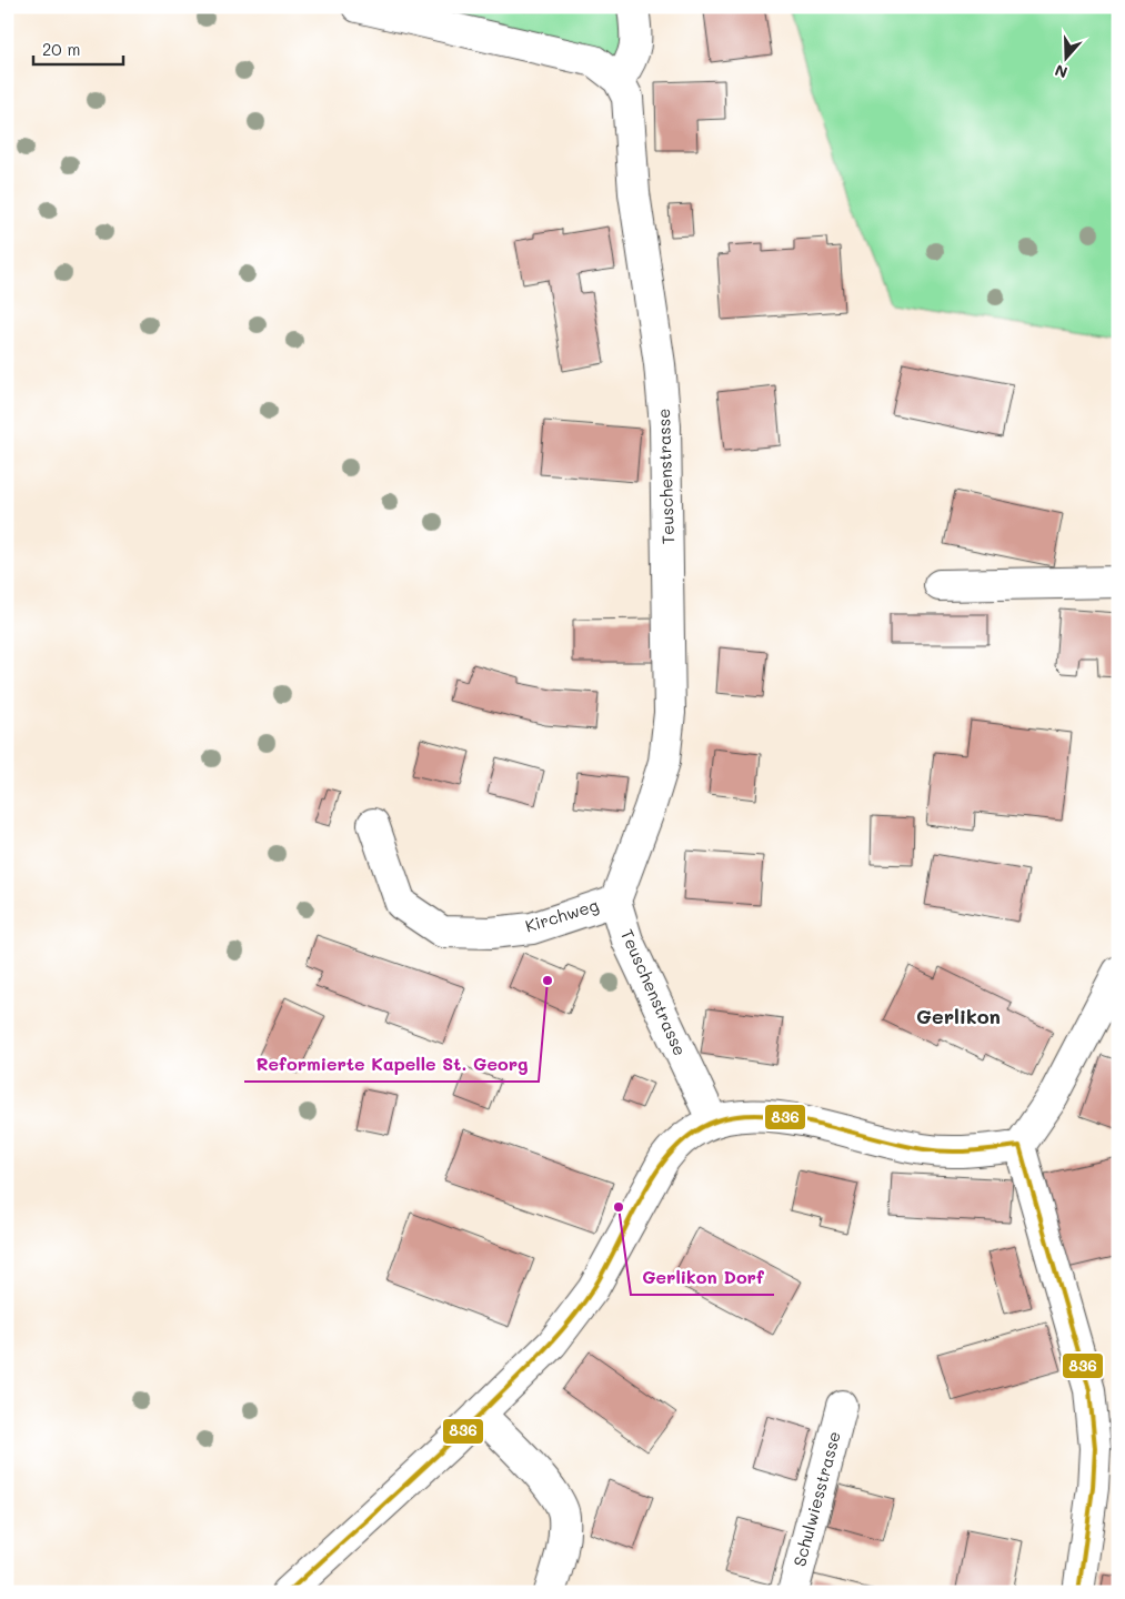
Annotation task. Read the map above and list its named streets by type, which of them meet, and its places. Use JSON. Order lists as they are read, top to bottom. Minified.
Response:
{"streets":{"street":["Teuschenstrasse","Kirchweg","Schulwiesstrasse"]},"crossings":[["Teuschenstrasse","Kirchweg"]],"districts":["Gerlikon"],"places":["Reformierte Kapelle St. Georg","Gerlikon Dorf"],"lines":["transit line 836"],"scale_bar":"20 m","north":"bottom"}
